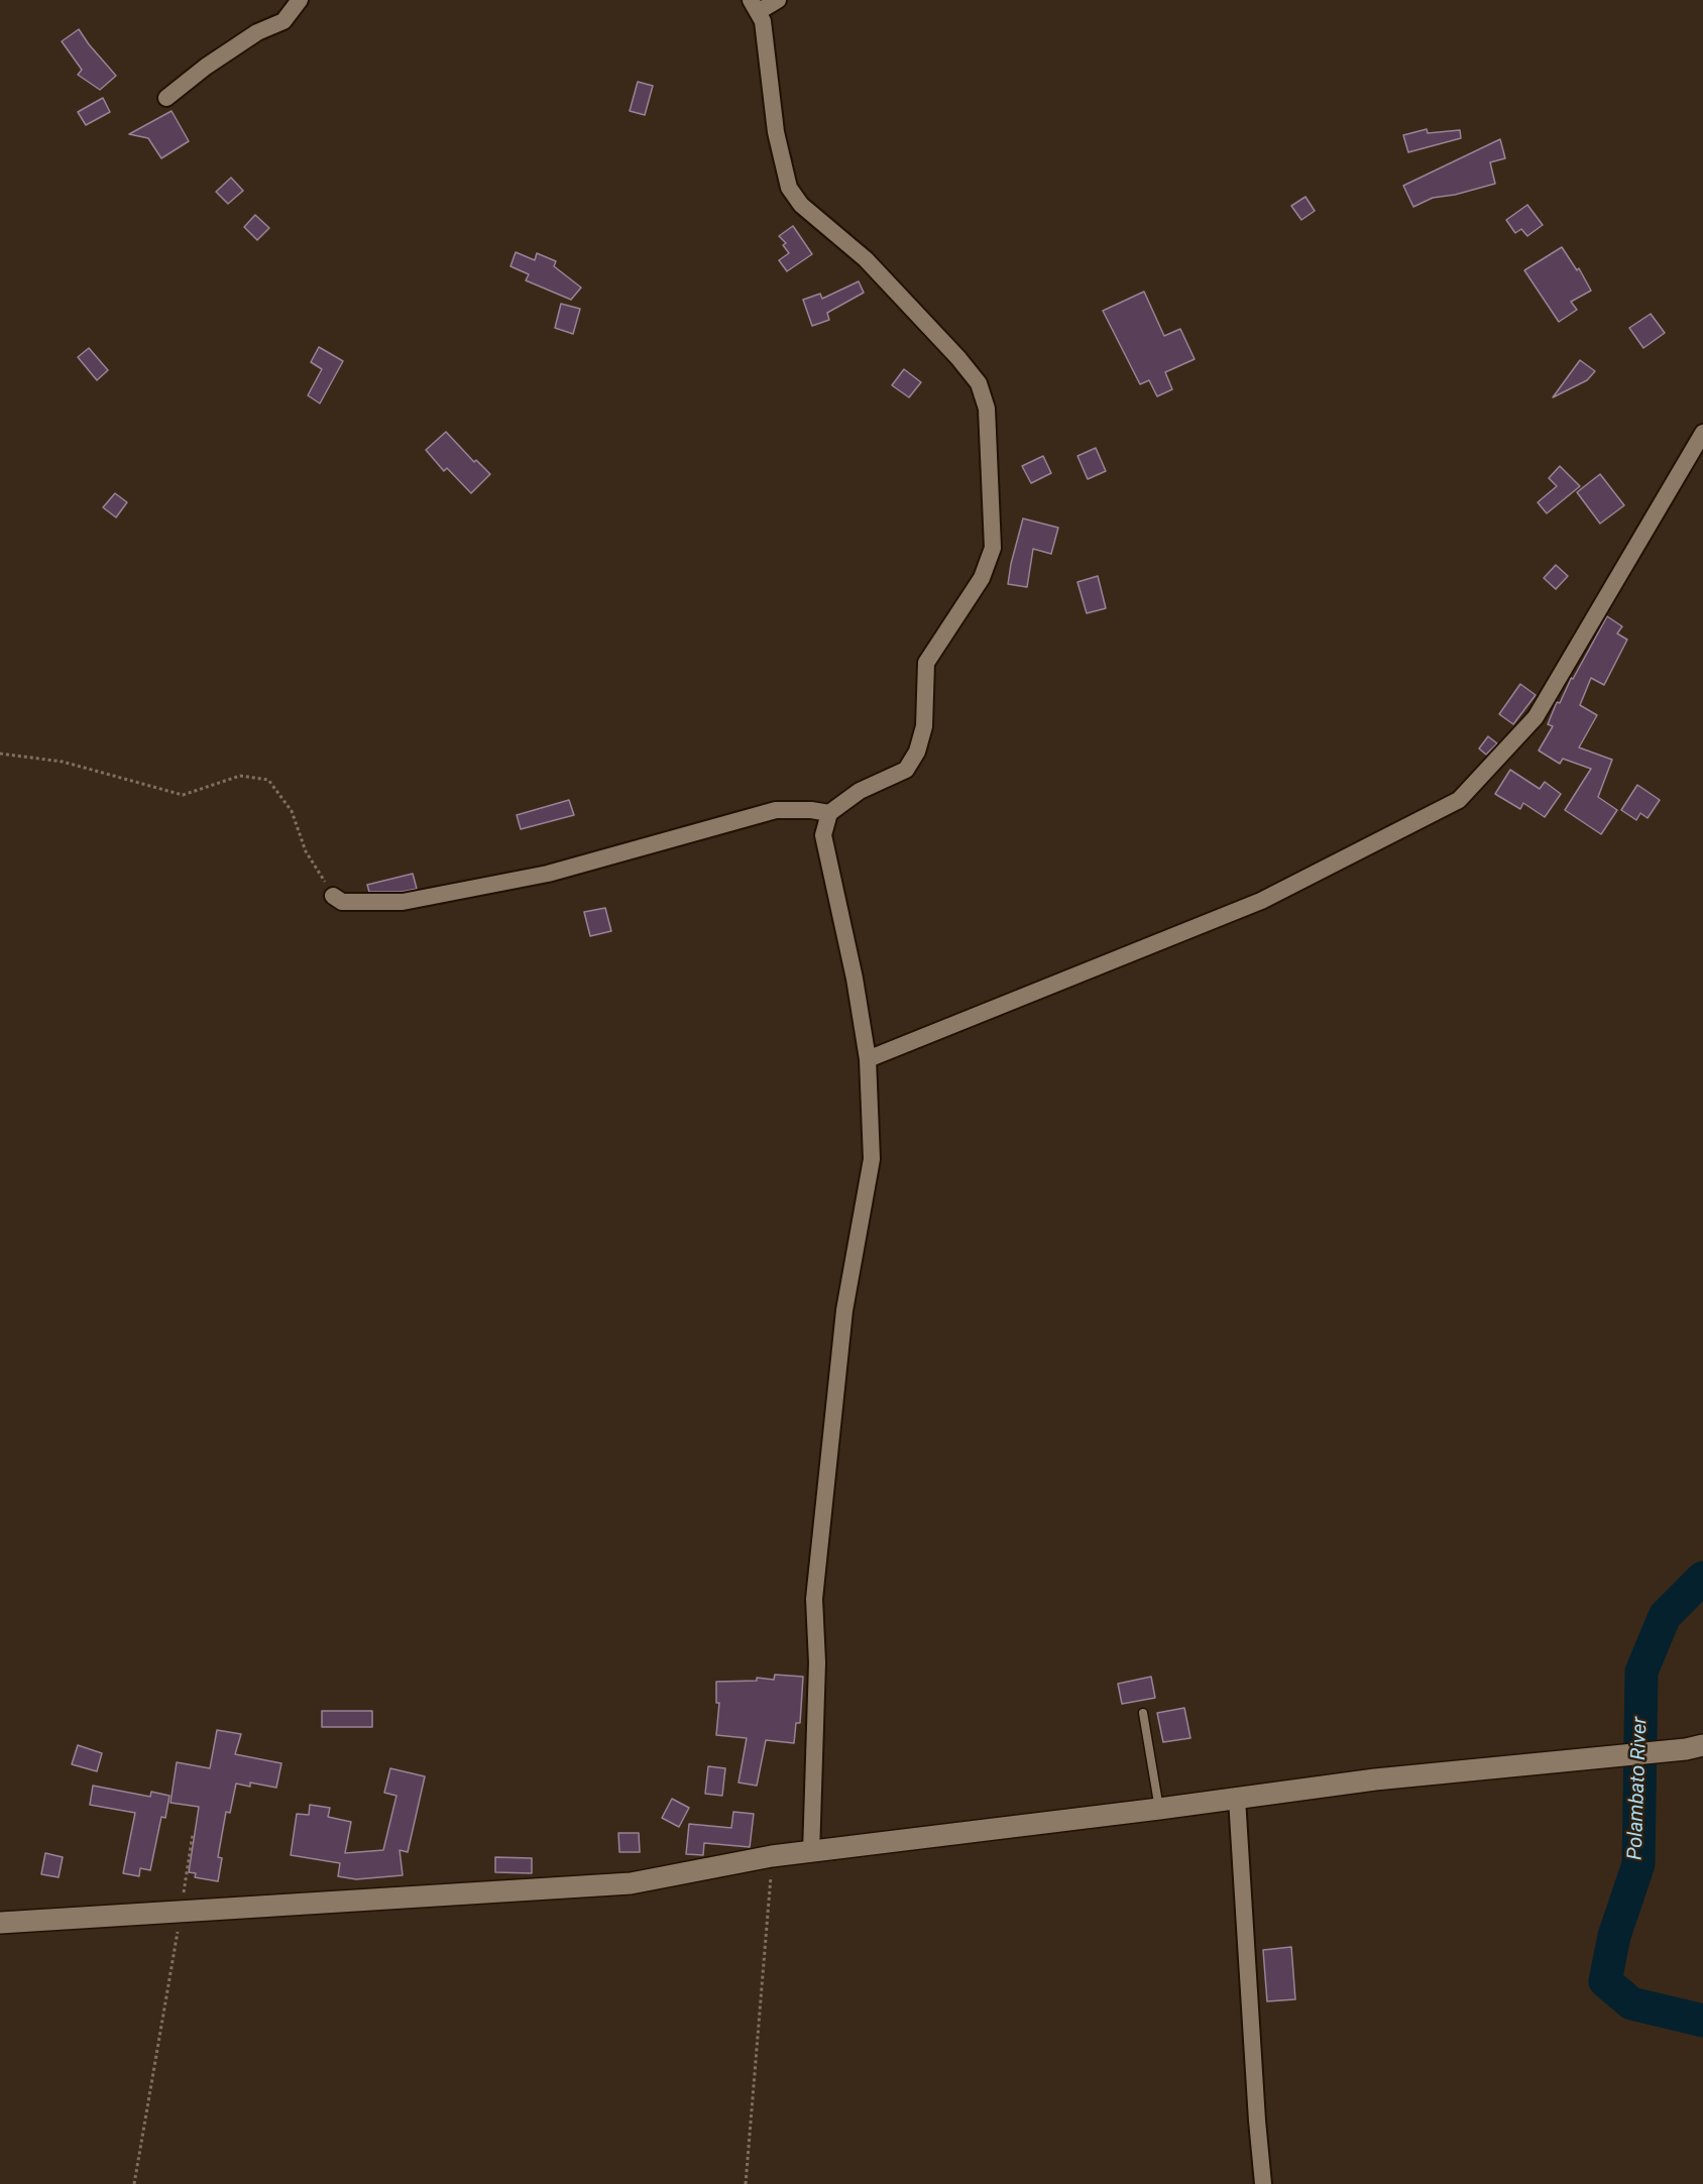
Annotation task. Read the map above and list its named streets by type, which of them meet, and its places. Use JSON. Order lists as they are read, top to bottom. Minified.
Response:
{"water":["Polambato River"]}
